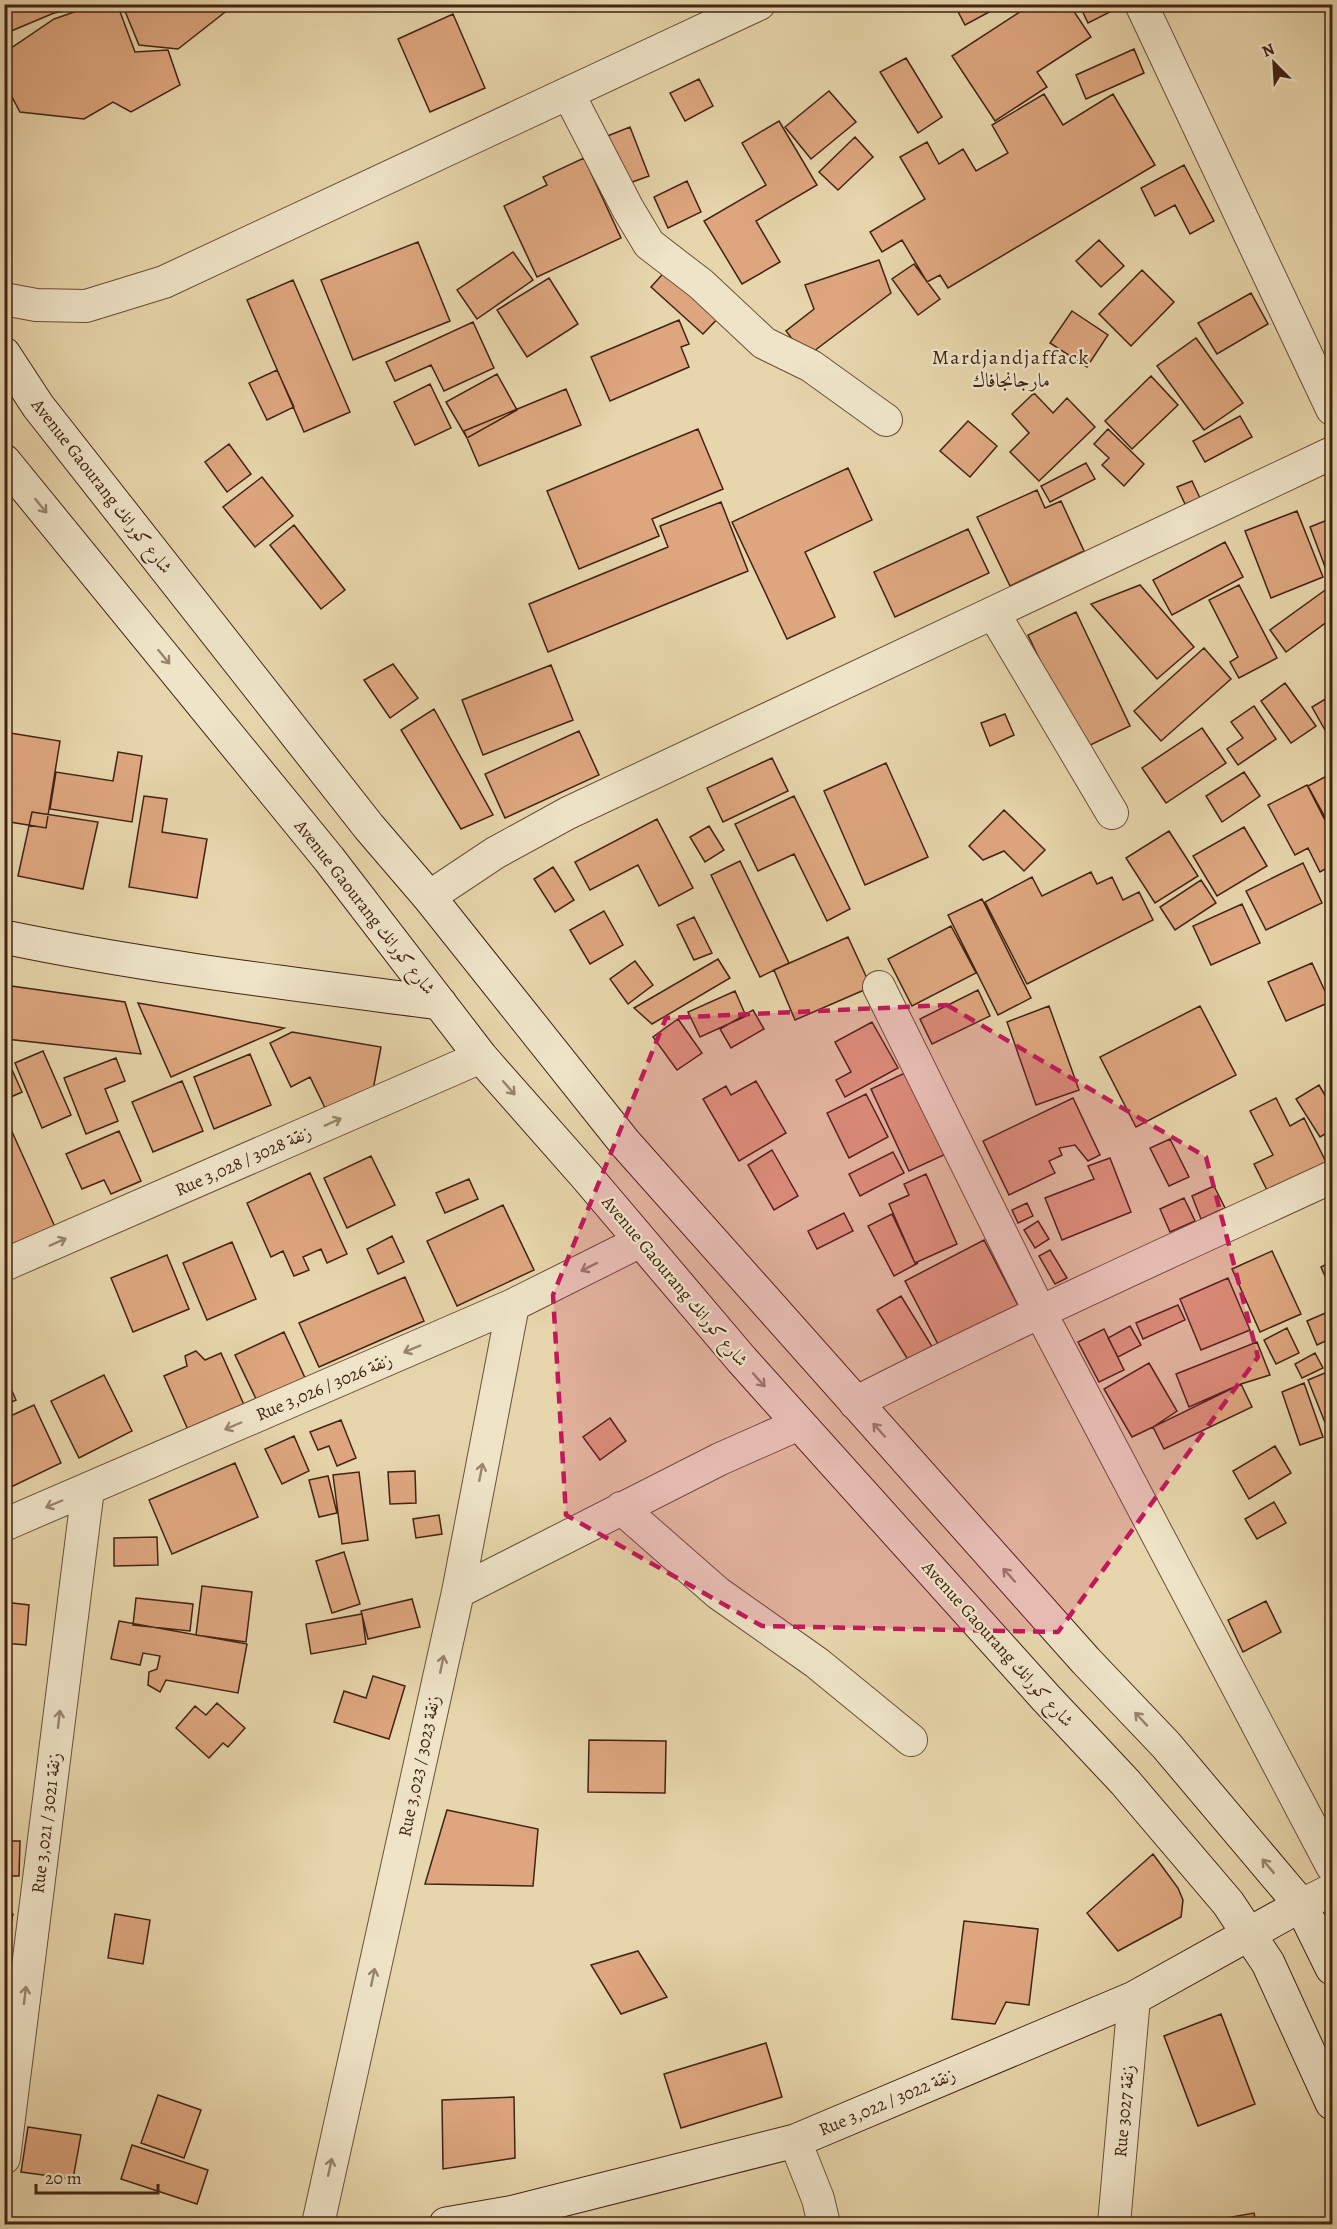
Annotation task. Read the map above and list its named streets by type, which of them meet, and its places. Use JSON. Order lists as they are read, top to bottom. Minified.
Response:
{"streets":{"main road":["Avenue Gaourang شارع كورانك","Rue 3,022 / زنقة 3022"],"street":["Rue 3,028 / زنقة 3028","Rue 3,026 / زنقة 3026","Rue 3,023 / زنقة 3023","Rue 3,021 / زنقة 3021","Rue 3027 زنقة"]},"crossings":[["Avenue Gaourang شارع كورانك","Rue 3,028 / زنقة 3028"],["Avenue Gaourang شارع كورانك","Rue 3,026 / زنقة 3026"],["Avenue Gaourang شارع كورانك","Rue 3,022 / زنقة 3022"],["Rue 3,026 / زنقة 3026","Rue 3,023 / زنقة 3023"],["Rue 3,026 / زنقة 3026","Rue 3,021 / زنقة 3021"],["Rue 3,022 / زنقة 3022","Rue 3027 زنقة"]],"one_way":["Rue 3,028 / زنقة 3028","Rue 3,023 / زنقة 3023","Rue 3,021 / زنقة 3021"],"districts":["Mardjandjaffack مارجانجافاك"],"scale_bar":"20 m","north":"top left"}
